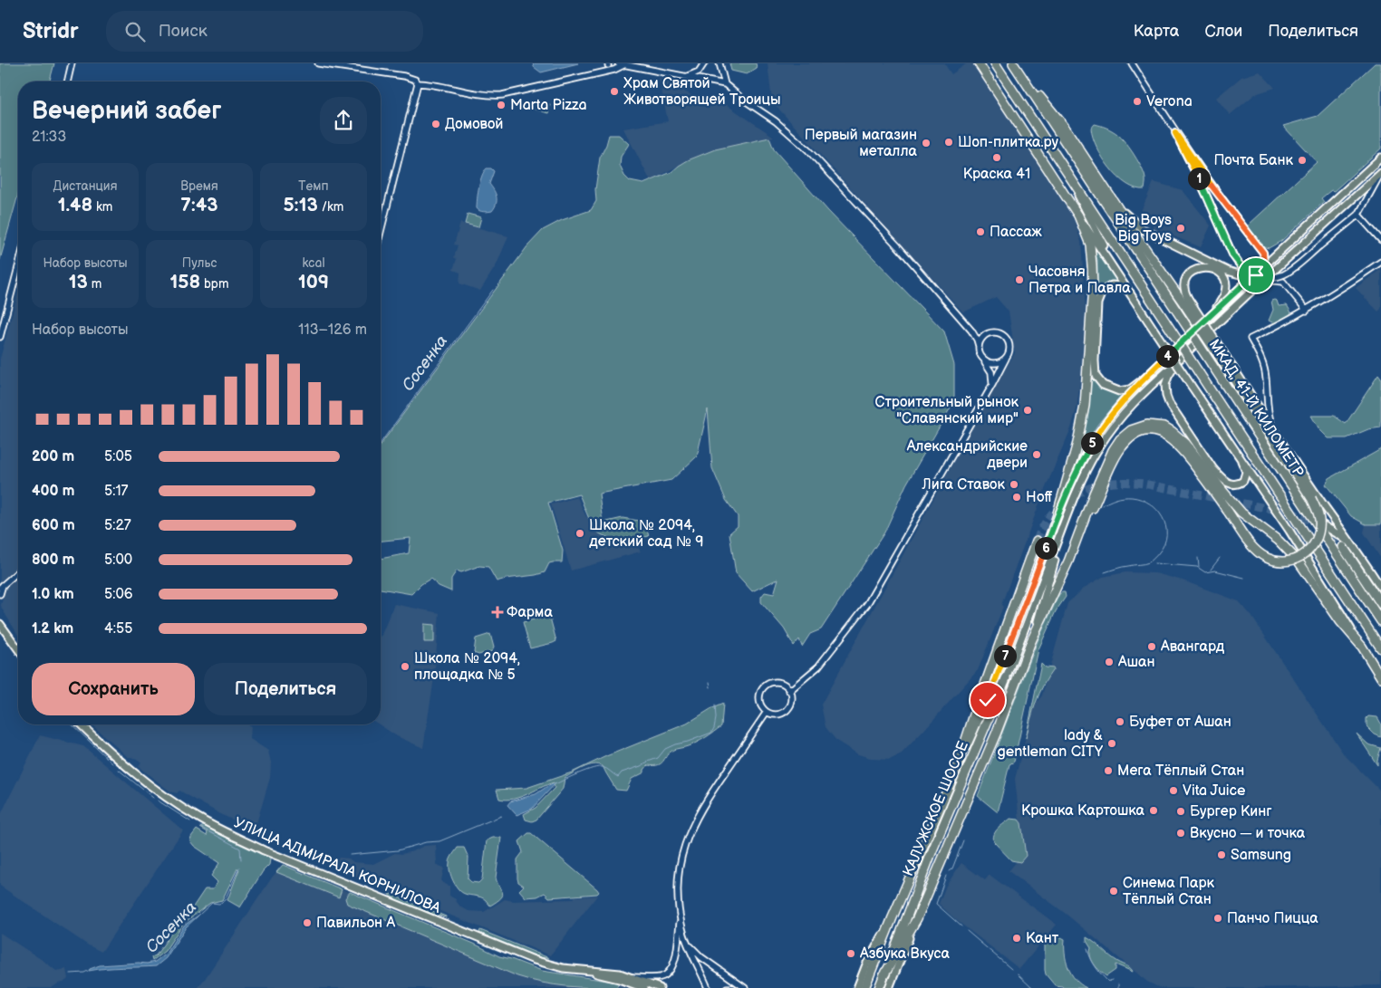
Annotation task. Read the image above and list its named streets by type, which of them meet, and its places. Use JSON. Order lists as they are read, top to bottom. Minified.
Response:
{"streets":{"highway":["МКАД, 41-Й КИЛОМЕТР","КАЛУЖСКОЕ ШОССЕ"],"main road":["УЛИЦА АДМИРАЛА КОРНИЛОВА"]},"water":["Сосенка"],"places":{"other":["Храм Святой Животворящей Троицы","Verona","Marta Pizza","Домовой","Шоп-плитка.ру","Первый магазин металла","Краска 41","Почта Банк","Big Boys Big Toys","Пассаж","Часовня Петра и Павла","Строительный рынок \"Славянский мир\"","Александрийские двери","Лига Ставок","Hoff","Школа № 2094, детский сад № 9","Авангард","Ашан","Школа № 2094, площадка № 5","Буфет от Ашан","lady & gentleman CITY","Мега Тёплый Cтан","Vita Juice","Крошка Картошка","Бургер Кинг","Вкусно — и точка","Samsung","Синема Парк Тёплый Стан","Панчо Пицца","Павильон А","Кант","Азбука Вкуса"],"health":["Фарма"]},"page":{"header":"Stridr","search":"Поиск","nav":["Карта","Слои","Поделиться"],"heading":["Вечерний забег","21:33"],"stats":[["Дистанция","1.48 km"],["Время","7:43"],["Темп","5:13 /km"],["Набор высоты","13 m"],["Пульс","158 bpm"],["kcal","109"]],"pins":["1","4","5","6","7"],"chart":["Набор высоты","113–126 m"],"list":[{"name":"200 m","note":"5:05"},{"name":"400 m","note":"5:17"},{"name":"600 m","note":"5:27"},{"name":"800 m","note":"5:00"},{"name":"1.0 km","note":"5:06"},{"name":"1.2 km","note":"4:55"}],"buttons":["Сохранить","Поделиться"]}}
